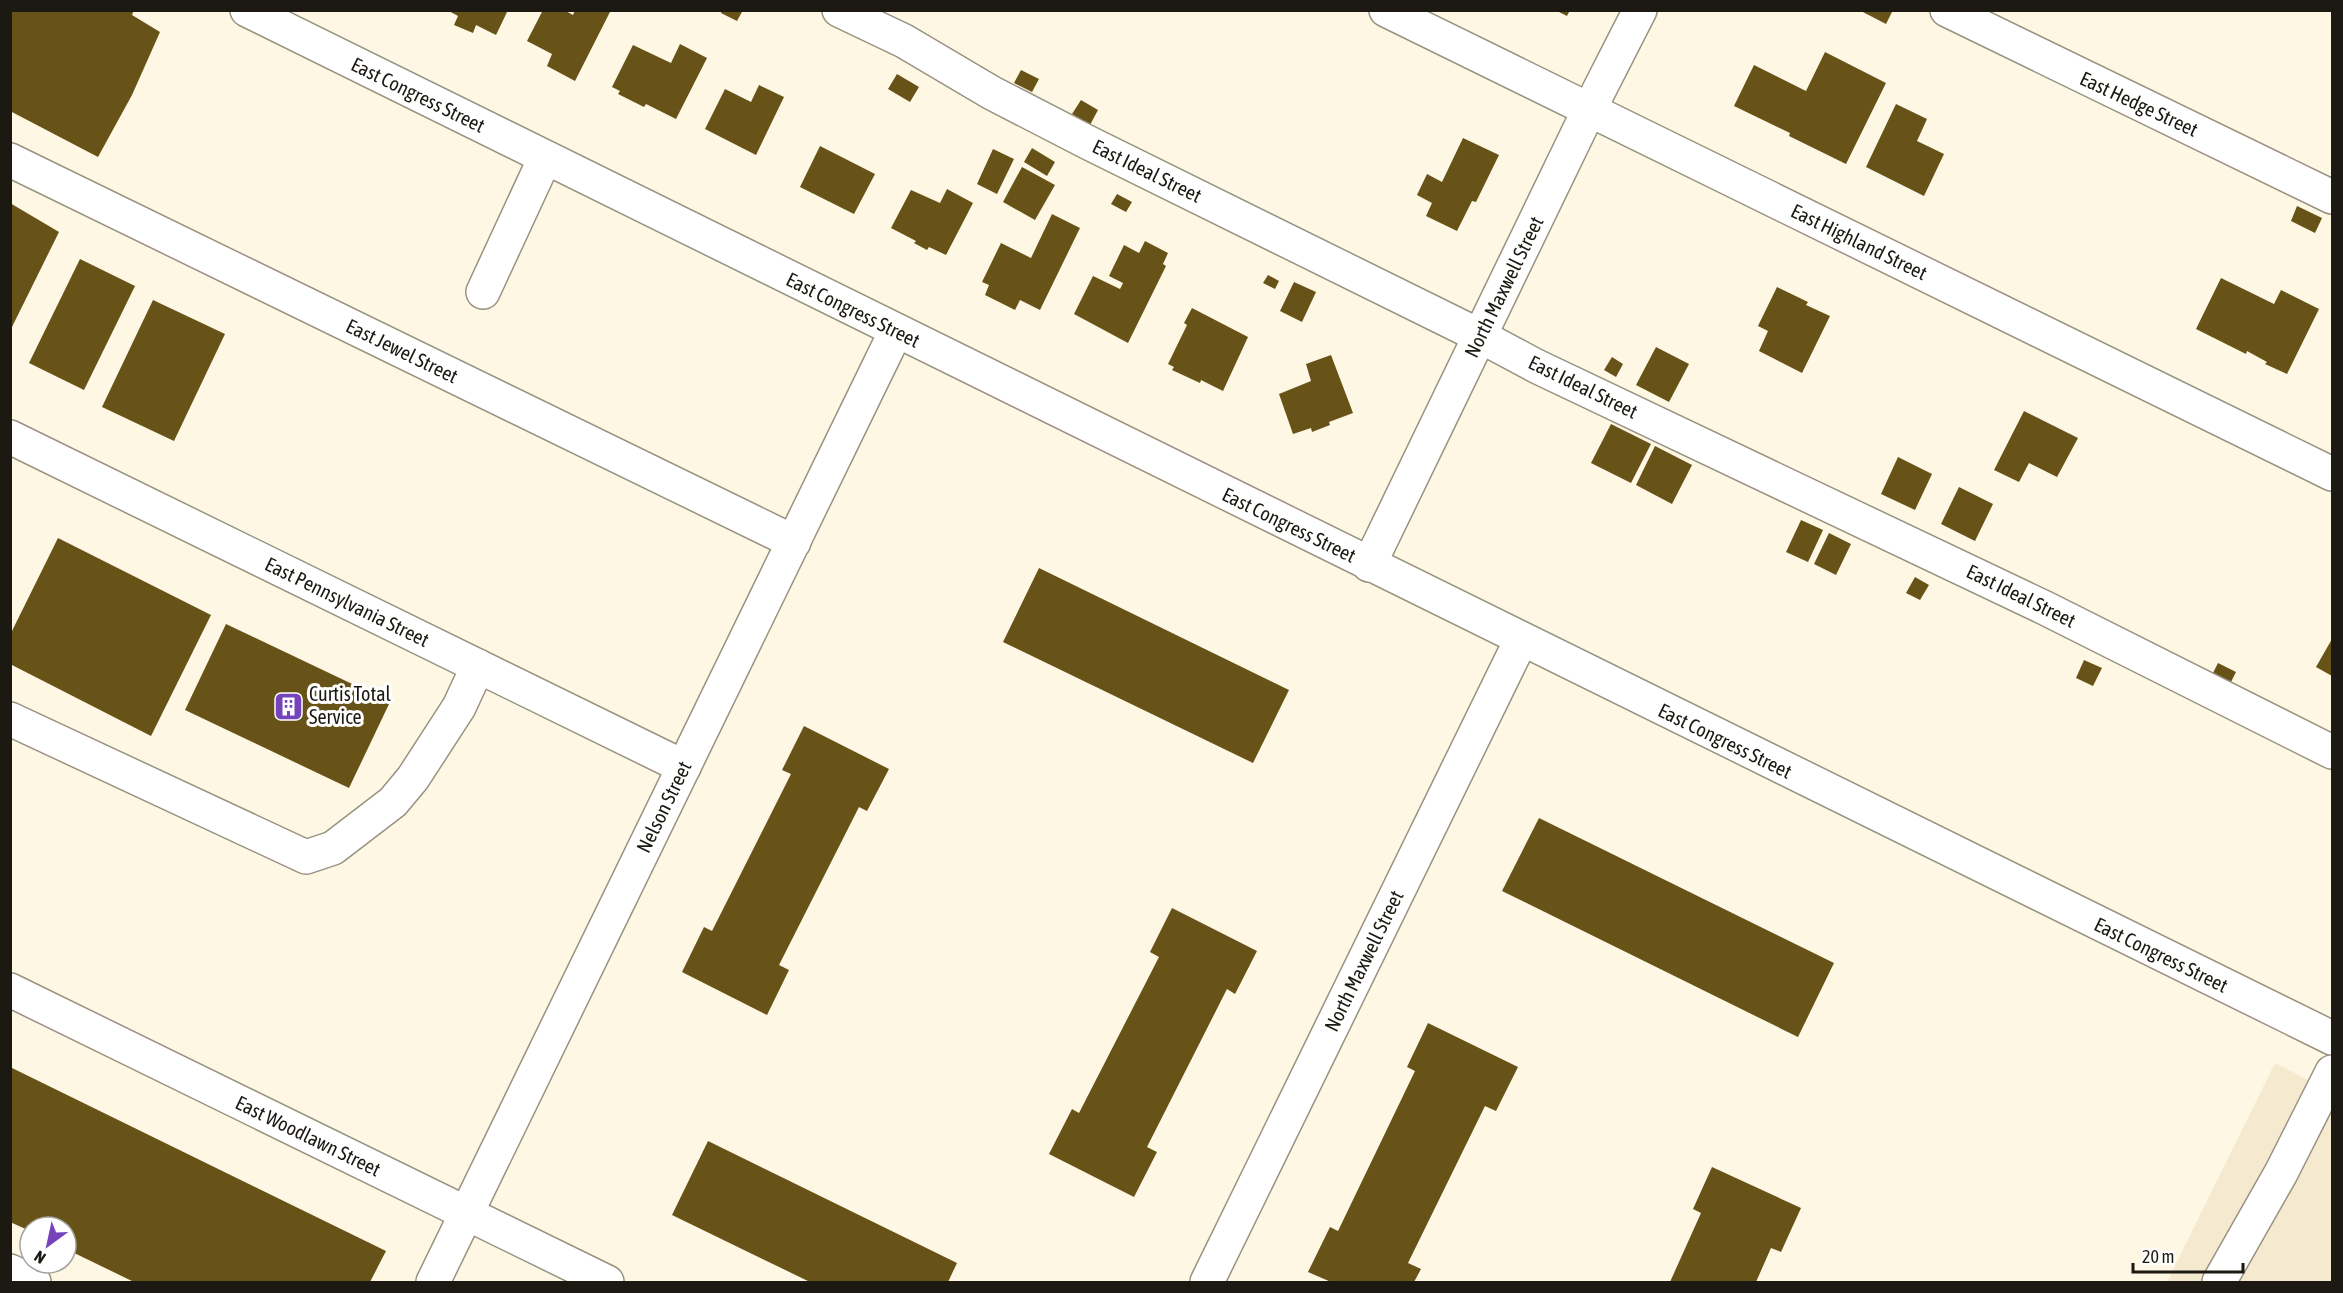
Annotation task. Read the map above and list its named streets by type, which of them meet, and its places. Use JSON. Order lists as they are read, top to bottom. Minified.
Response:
{"streets":{"street":["East Congress Street","East Hedge Street","East Ideal Street","East Highland Street","North Maxwell Street","East Jewel Street","East Pennsylvania Street","Nelson Street","East Woodlawn Street"]},"crossings":[["East Congress Street","North Maxwell Street"],["East Congress Street","Nelson Street"],["East Ideal Street","North Maxwell Street"],["East Highland Street","North Maxwell Street"],["East Jewel Street","Nelson Street"],["East Pennsylvania Street","Nelson Street"],["Nelson Street","East Woodlawn Street"]],"places":{"building":["Curtis Total Service"]},"scale_bar":"20 m","north":"bottom left"}
